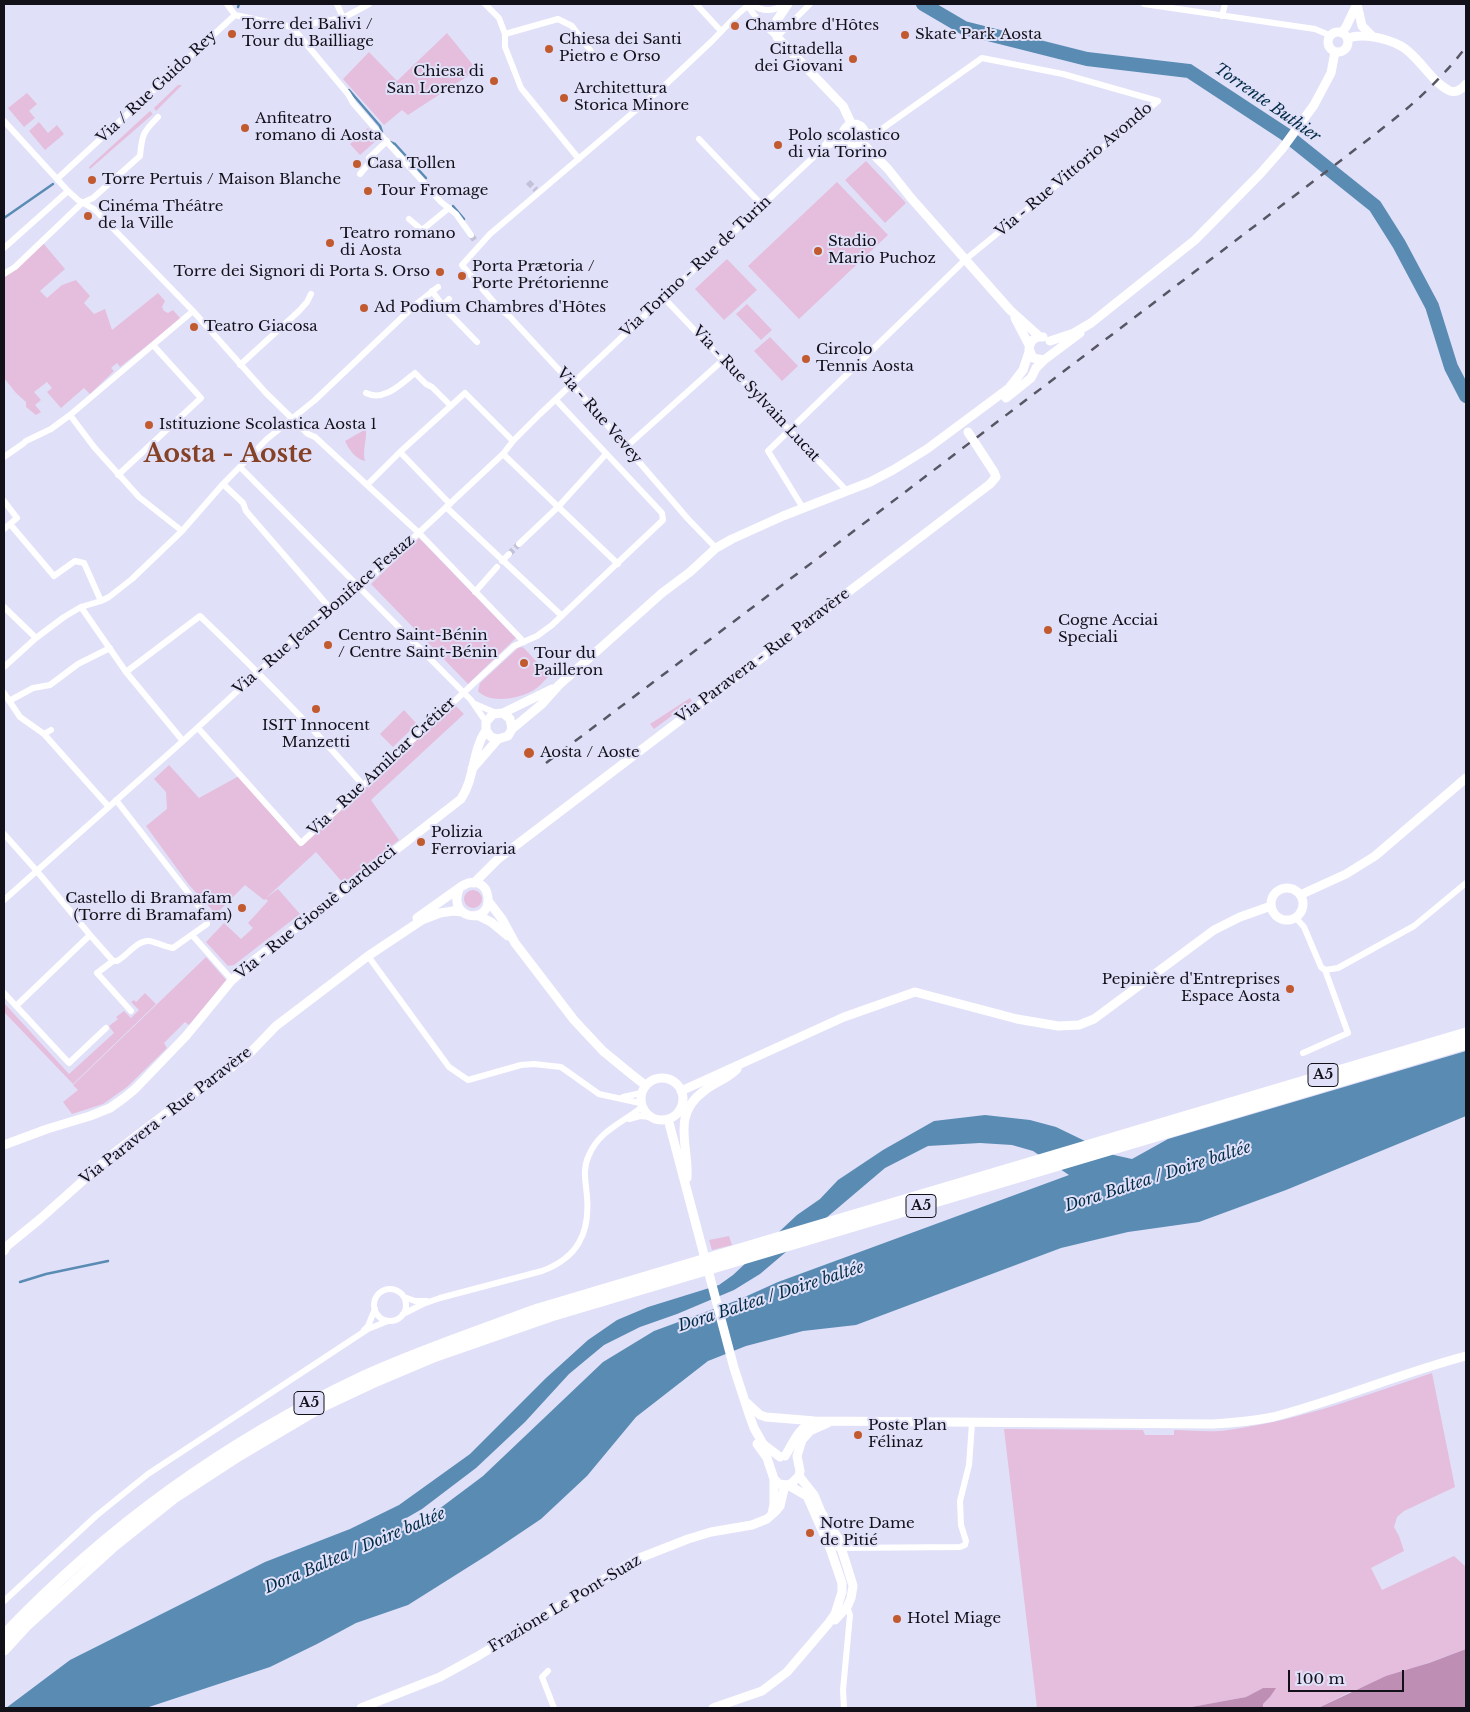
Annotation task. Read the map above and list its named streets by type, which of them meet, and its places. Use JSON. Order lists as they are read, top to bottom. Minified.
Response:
{"streets":{"highway":["A5"],"street":["Via / Rue Guido Rey","Via - Rue Vittorio Avondo","Via Torino - Rue de Turin","Via - Rue Sylvain Lucat","Via - Rue Vevey","Via - Rue Jean-Boniface Festaz","Via Paravera - Rue Paravère","Via - Rue Amilcar Crétier","Via - Rue Giosuè Carducci","Frazione Le Pont-Suaz"]},"crossings":[["Via - Rue Vittorio Avondo","Via Torino - Rue de Turin"],["Via Torino - Rue de Turin","Via - Rue Sylvain Lucat"],["Via Torino - Rue de Turin","Via - Rue Vevey"],["Via Torino - Rue de Turin","Via - Rue Jean-Boniface Festaz"],["Via - Rue Vevey","Via - Rue Jean-Boniface Festaz"],["Via - Rue Jean-Boniface Festaz","Via - Rue Amilcar Crétier"]],"districts":["Aosta - Aoste"],"water":["Torrente Buthier","Dora Baltea / Doire baltée"],"places":["Chambre d'Hôtes","Torre dei Balivi / Tour du Bailliage","Skate Park Aosta","Chiesa dei Santi Pietro e Orso","Cittadella dei Giovani","Chiesa di San Lorenzo","Architettura Storica Minore","Anfiteatro romano di Aosta","Polo scolastico di via Torino","Casa Tollen","Torre Pertuis / Maison Blanche","Tour Fromage","Cinéma Théâtre de la Ville","Teatro romano di Aosta","Stadio Mario Puchoz","Torre dei Signori di Porta S. Orso","Porta Prætoria / Porte Prétorienne","Ad Podium Chambres d'Hôtes","Teatro Giacosa","Circolo Tennis Aosta","Istituzione Scolastica Aosta 1","Cogne Acciai Speciali","Centro Saint-Bénin / Centre Saint-Bénin","Tour du Pailleron","ISIT Innocent Manzetti","Aosta / Aoste","Polizia Ferroviaria","Castello di Bramafam (Torre di Bramafam)","Pepinière d'Entreprises Espace Aosta","Poste Plan Félinaz","Notre Dame de Pitié","Hotel Miage"],"scale_bar":"100 m"}
